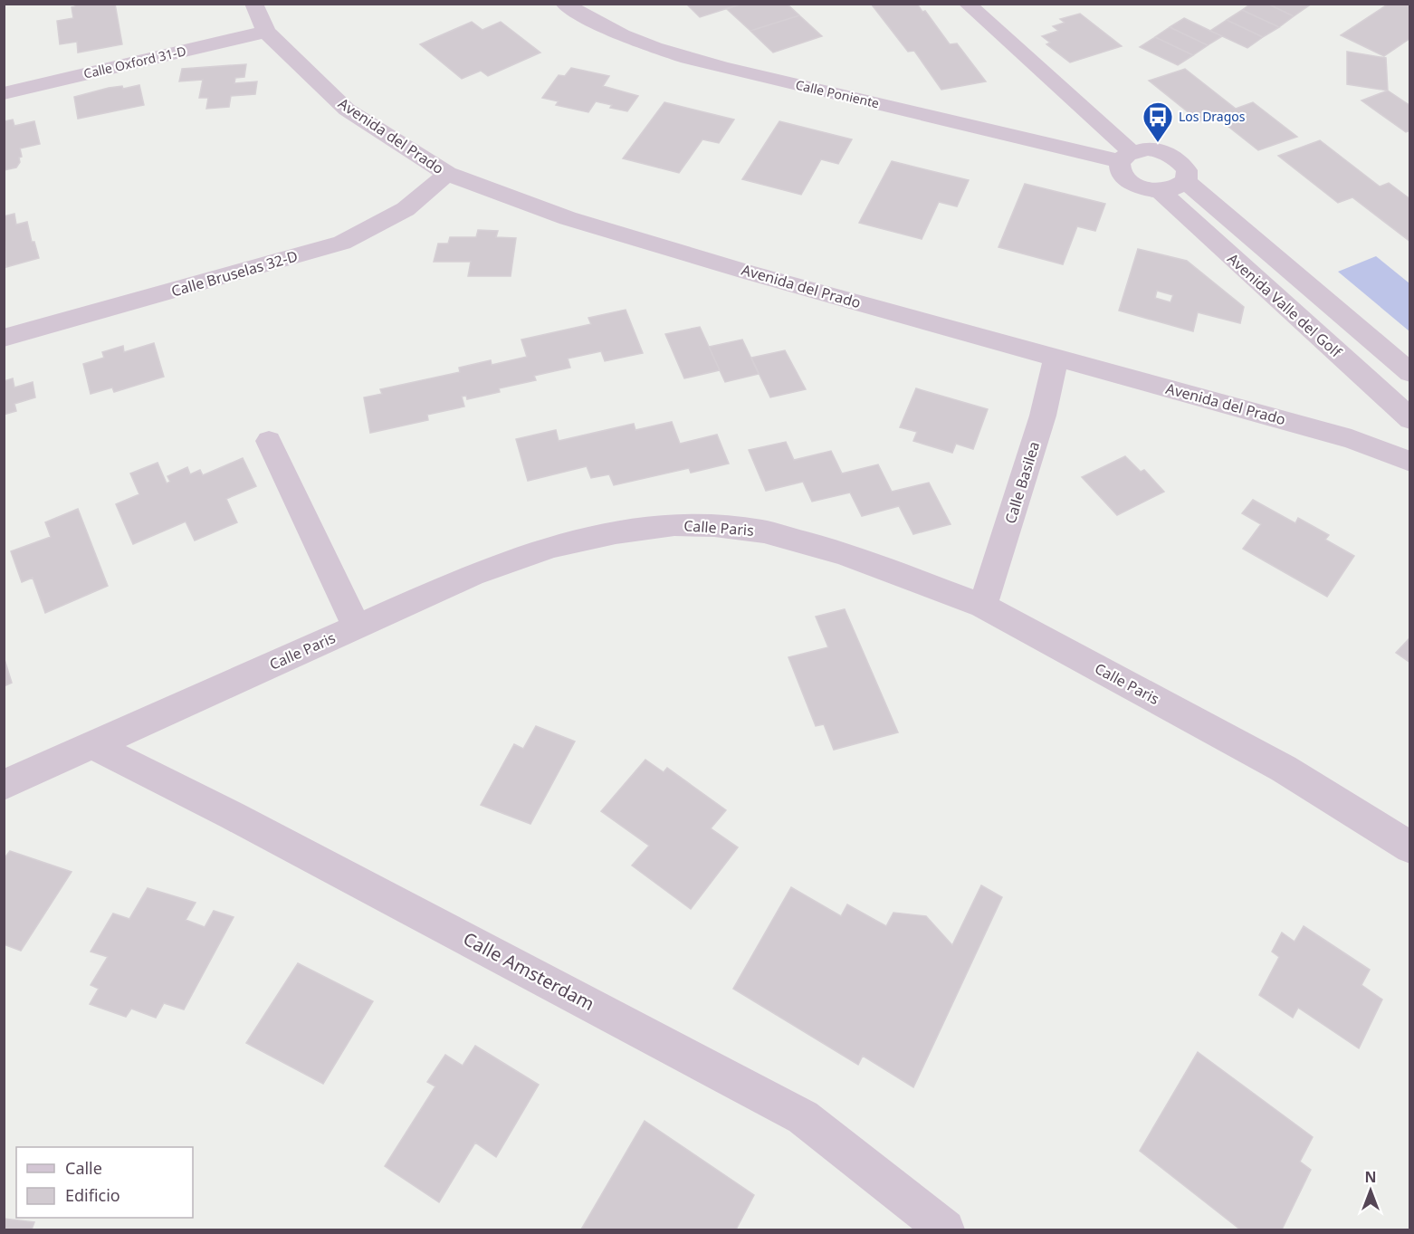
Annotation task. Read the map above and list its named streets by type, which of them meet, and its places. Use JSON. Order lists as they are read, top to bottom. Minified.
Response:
{"streets":{"street":["Calle Oxford 31-D","Calle Poniente","Avenida del Prado","Calle Bruselas 32-D","Avenida Valle del Golf","Calle Basilea","Calle Paris","Calle Amsterdam"]},"crossings":[["Calle Oxford 31-D","Avenida del Prado"],["Calle Poniente","Avenida Valle del Golf"],["Avenida del Prado","Calle Bruselas 32-D"],["Avenida del Prado","Calle Basilea"],["Calle Basilea","Calle Paris"],["Calle Paris","Calle Amsterdam"]],"places":{"bus stop":["Los Dragos"]},"legend":["Calle","Edificio"],"north":"top"}
